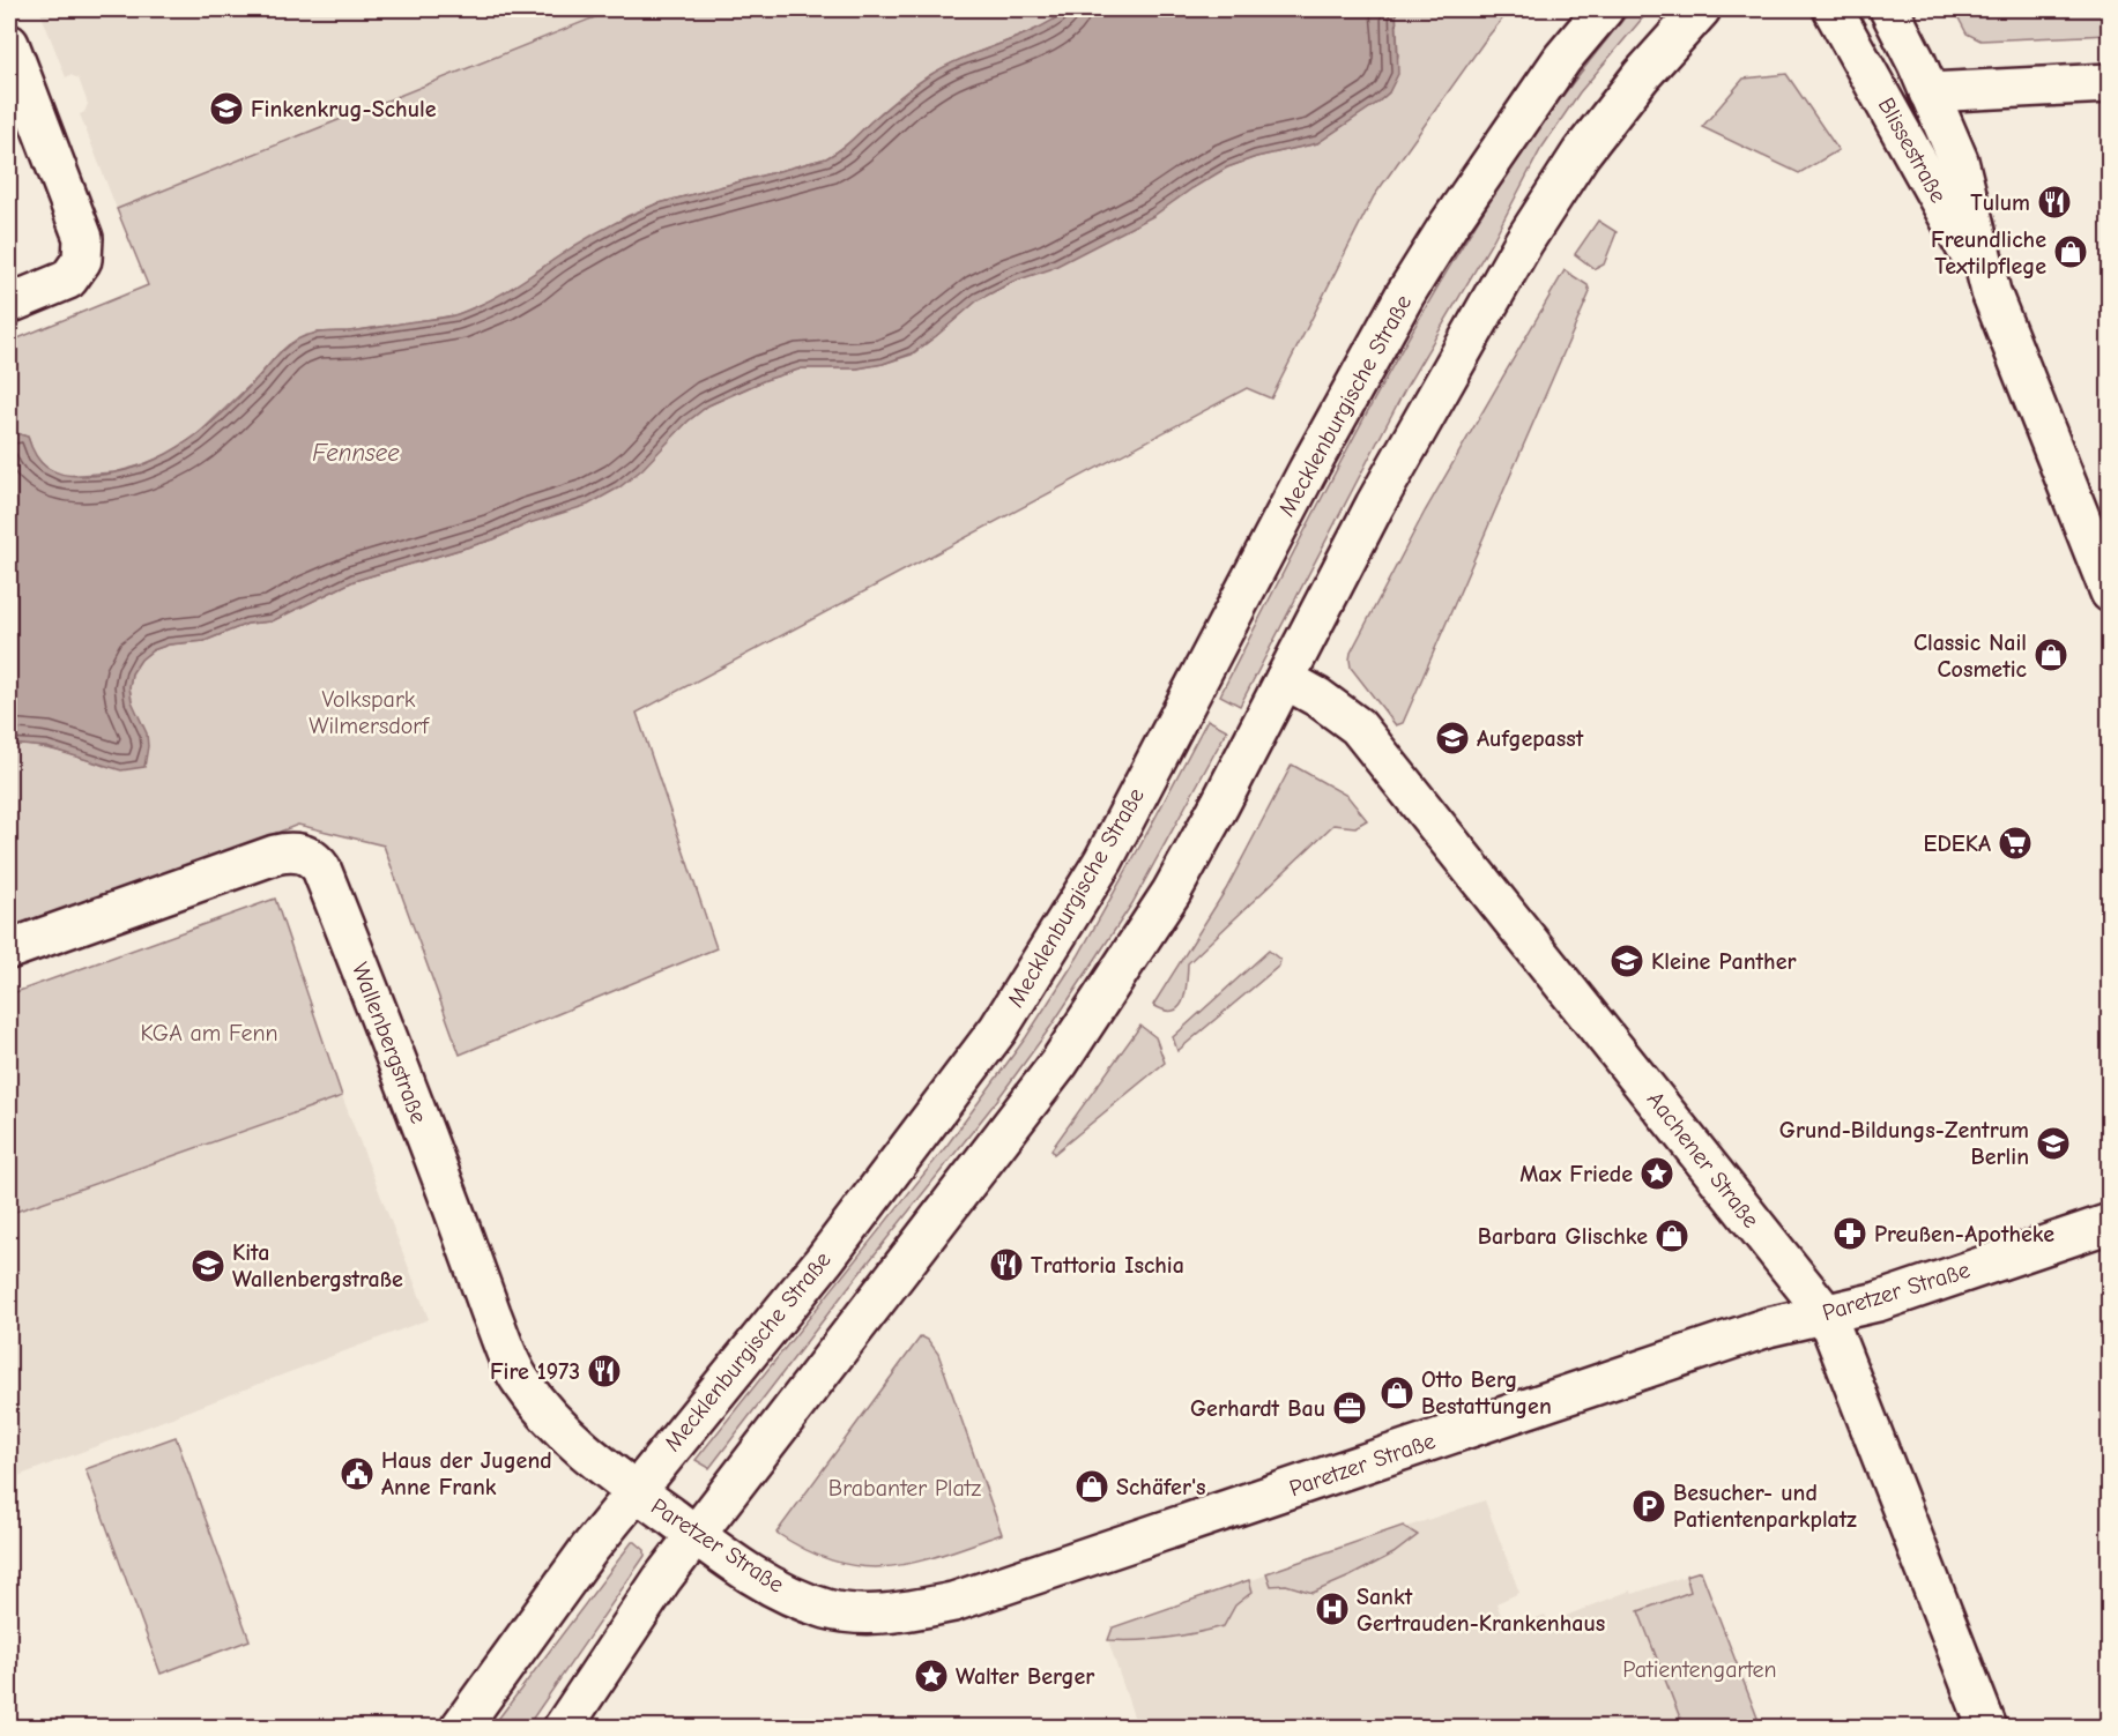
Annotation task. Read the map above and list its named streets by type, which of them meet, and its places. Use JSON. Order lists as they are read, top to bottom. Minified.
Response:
{"streets":{"main road":["Blissestraße","Mecklenburgische Straße","Wallenbergstraße","Aachener Straße","Paretzer Straße"]},"crossings":[["Mecklenburgische Straße","Wallenbergstraße"],["Mecklenburgische Straße","Paretzer Straße"],["Wallenbergstraße","Paretzer Straße"],["Aachener Straße","Paretzer Straße"]],"water":["Fennsee"],"parks":["Volkspark Wilmersdorf","KGA am Fenn","Brabanter Platz","Patientengarten"],"places":{"school or university":["Finkenkrug-Schule","Aufgepasst","Kleine Panther","Grund-Bildungs-Zentrum Berlin","Kita Wallenbergstraße"],"restaurant":["Tulum","Trattoria Ischia","Fire 1973"],"shop":["Freundliche Textilpflege","Classic Nail Cosmetic","Barbara Glischke","Otto Berg Bestattungen","Schäfer's"],"supermarket":["EDEKA"],"place":["Max Friede","Walter Berger"],"pharmacy":["Preußen-Apotheke"],"office":["Gerhardt Bau"],"public building":["Haus der Jugend Anne Frank"],"parking":["Besucher- und Patientenparkplatz"],"hospital":["Sankt Gertrauden-Krankenhaus"]}}
